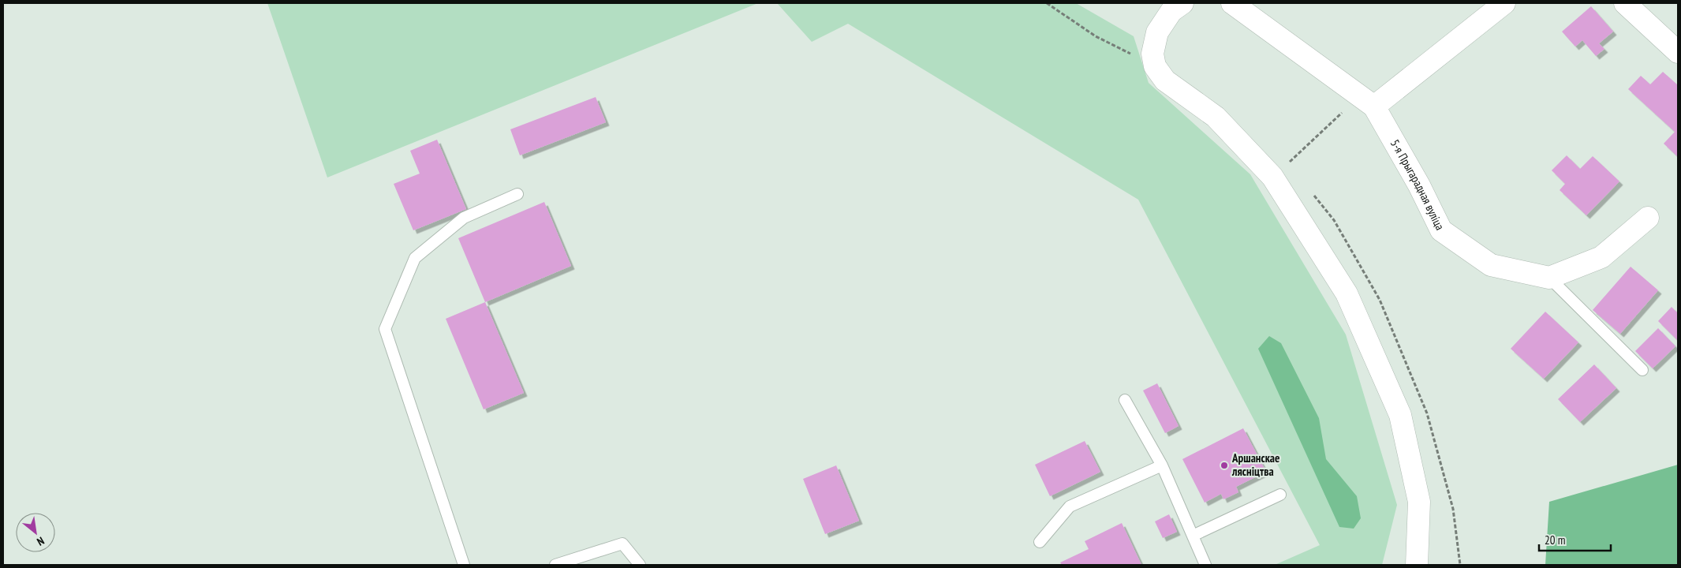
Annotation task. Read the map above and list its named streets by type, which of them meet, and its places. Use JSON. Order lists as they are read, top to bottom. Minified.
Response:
{"streets":{"street":["5-я Прыгарадная вуліца"]},"places":["Аршанскае лясніцтва"],"scale_bar":"20 m","north":"bottom right"}
